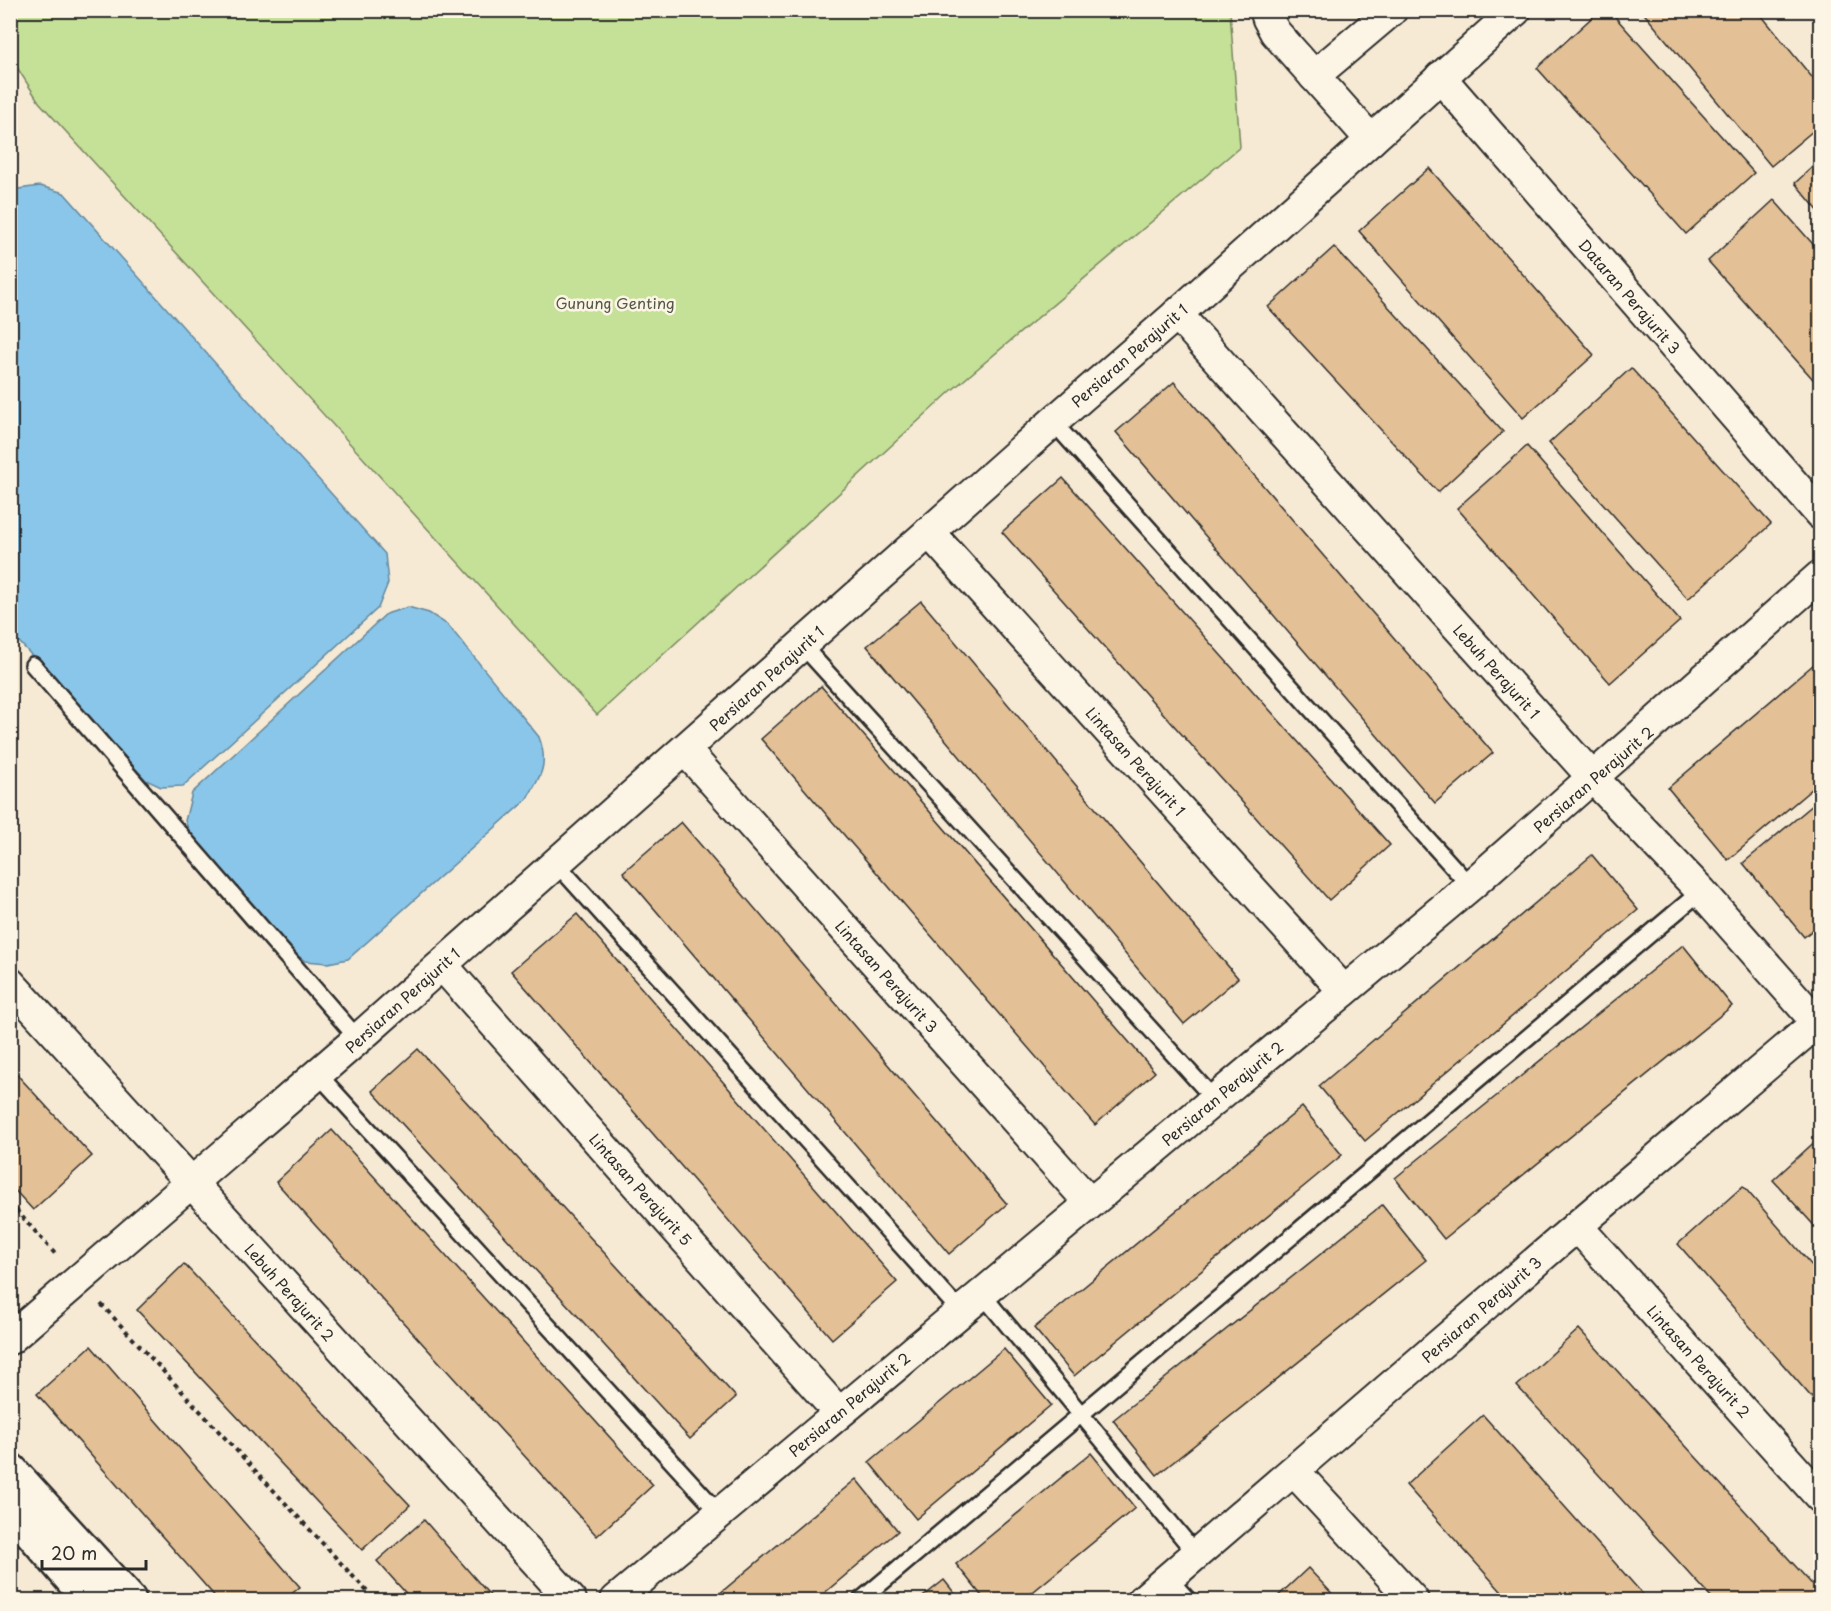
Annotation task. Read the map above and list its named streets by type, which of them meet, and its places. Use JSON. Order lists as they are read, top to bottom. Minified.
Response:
{"streets":{"street":["Dataran Perajurit 3","Persiaran Perajurit 1","Lebuh Perajurit 1","Lintasan Perajurit 1","Persiaran Perajurit 2","Lintasan Perajurit 3","Lintasan Perajurit 5","Lebuh Perajurit 2","Persiaran Perajurit 3","Lintasan Perajurit 2"]},"crossings":[["Dataran Perajurit 3","Persiaran Perajurit 1"],["Persiaran Perajurit 1","Lebuh Perajurit 1"],["Persiaran Perajurit 1","Lintasan Perajurit 1"],["Persiaran Perajurit 1","Lintasan Perajurit 3"],["Persiaran Perajurit 1","Lintasan Perajurit 5"],["Persiaran Perajurit 1","Lebuh Perajurit 2"],["Lebuh Perajurit 1","Persiaran Perajurit 2"],["Lebuh Perajurit 1","Persiaran Perajurit 3"],["Lintasan Perajurit 1","Persiaran Perajurit 2"],["Persiaran Perajurit 2","Lintasan Perajurit 3"],["Persiaran Perajurit 2","Lintasan Perajurit 5"],["Persiaran Perajurit 3","Lintasan Perajurit 2"]],"parks":["Gunung Genting"],"scale_bar":"20 m"}
